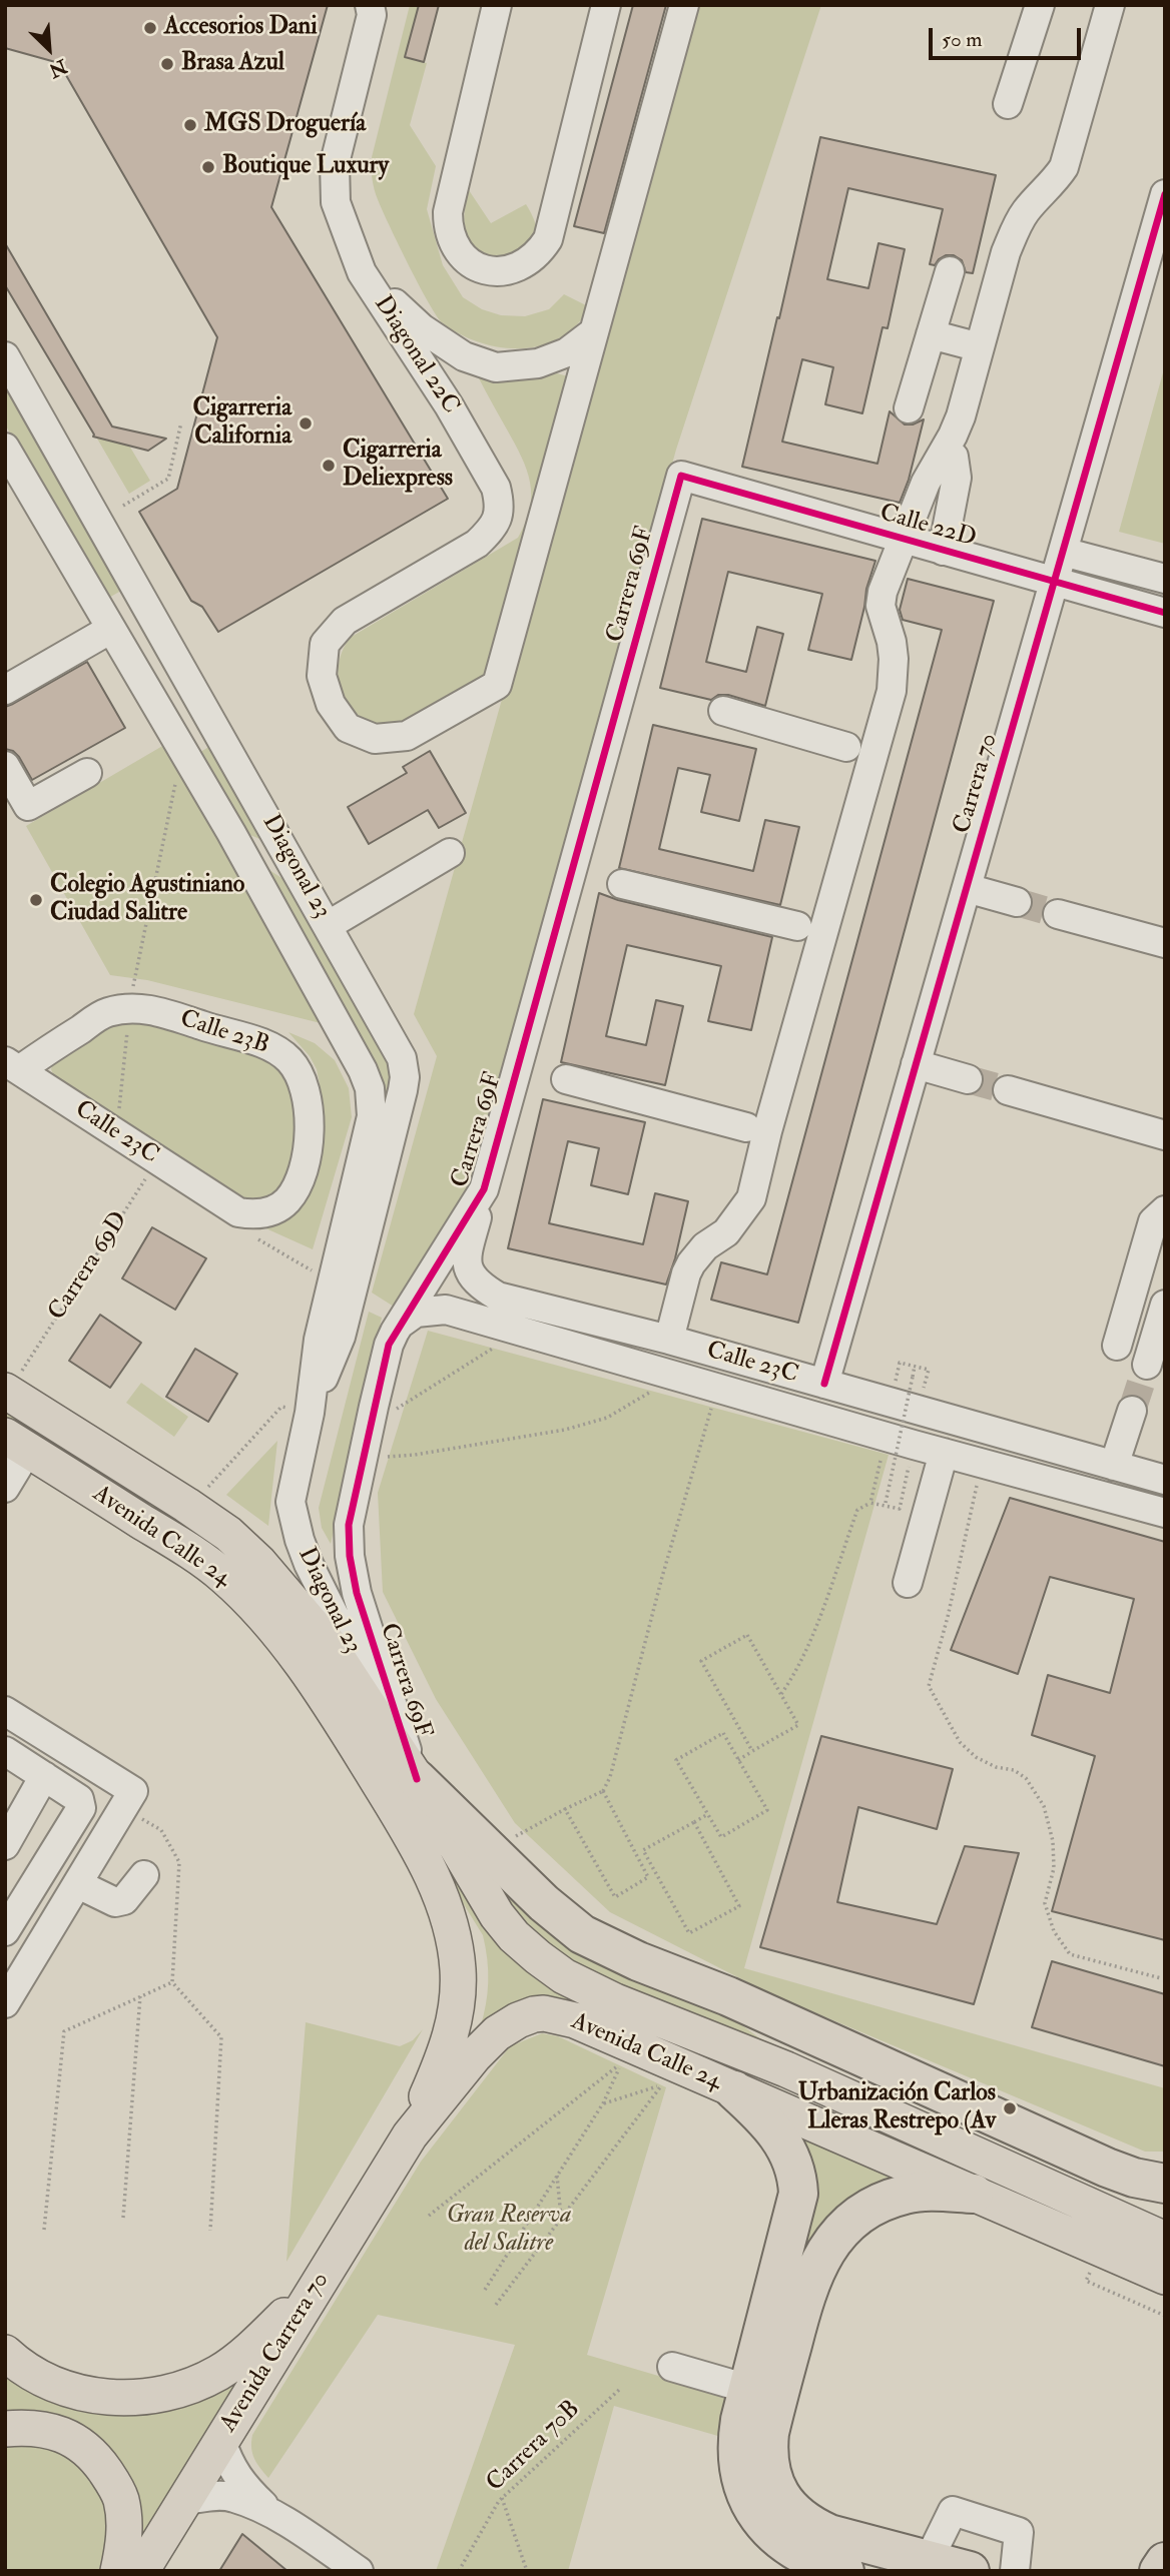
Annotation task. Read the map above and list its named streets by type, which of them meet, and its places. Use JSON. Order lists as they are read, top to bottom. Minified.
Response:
{"streets":{"main road":["Avenida Calle 24","Avenida Carrera 70"],"street":["Diagonal 22C","Calle 22D","Carrera 69F","Carrera 70","Diagonal 23","Calle 23B","Calle 23C"],"path":["Carrera 69D","Carrera 70B"]},"crossings":[["Calle 22D","Carrera 69F"],["Calle 22D","Carrera 70"],["Carrera 69F","Diagonal 23"],["Carrera 69F","Calle 23C"],["Carrera 69F","Avenida Calle 24"],["Carrera 70","Calle 23C"],["Diagonal 23","Avenida Calle 24"],["Calle 23B","Calle 23C"],["Calle 23C","Carrera 69D"],["Carrera 69D","Avenida Calle 24"],["Avenida Calle 24","Avenida Carrera 70"]],"parks":["Gran Reserva del Salitre"],"places":["Accesorios Dani","Brasa Azul","MGS Droguería","Boutique Luxury","Cigarreria California","Cigarreria Deliexpress","Colegio Agustiniano Ciudad Salitre","Urbanización Carlos Lleras Restrepo (Av"],"scale_bar":"50 m","north":"bottom right"}
